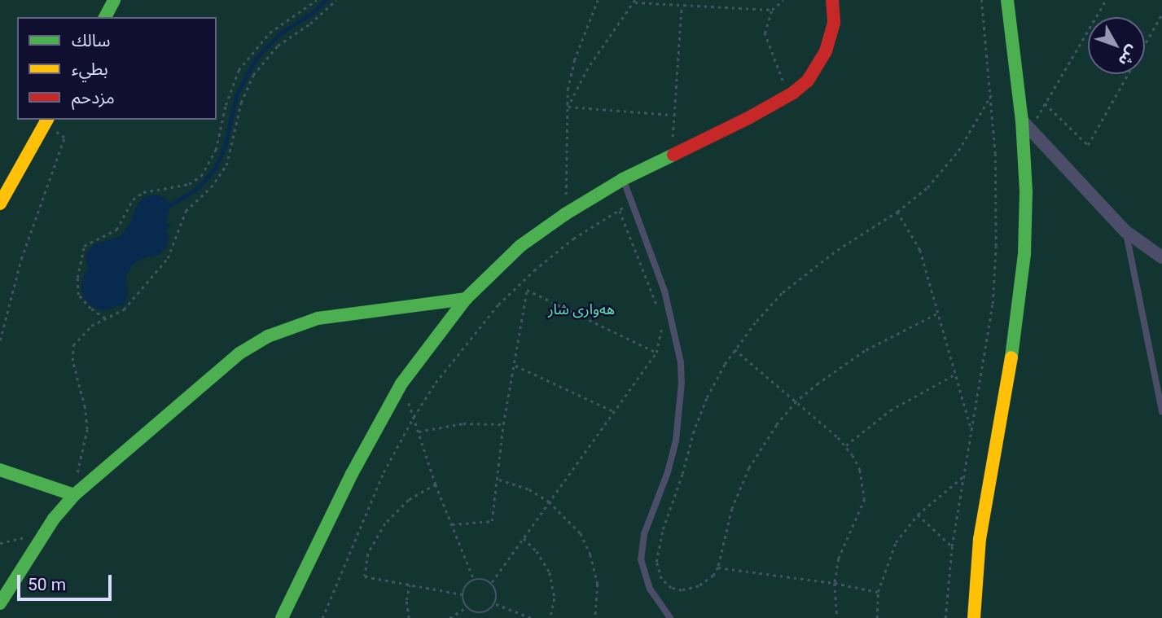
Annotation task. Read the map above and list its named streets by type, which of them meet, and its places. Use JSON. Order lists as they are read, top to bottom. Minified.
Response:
{"parks":["هەواری شار"],"legend":["سالك","بطيء","مزدحم"],"scale_bar":"50 m","north":"bottom right"}
